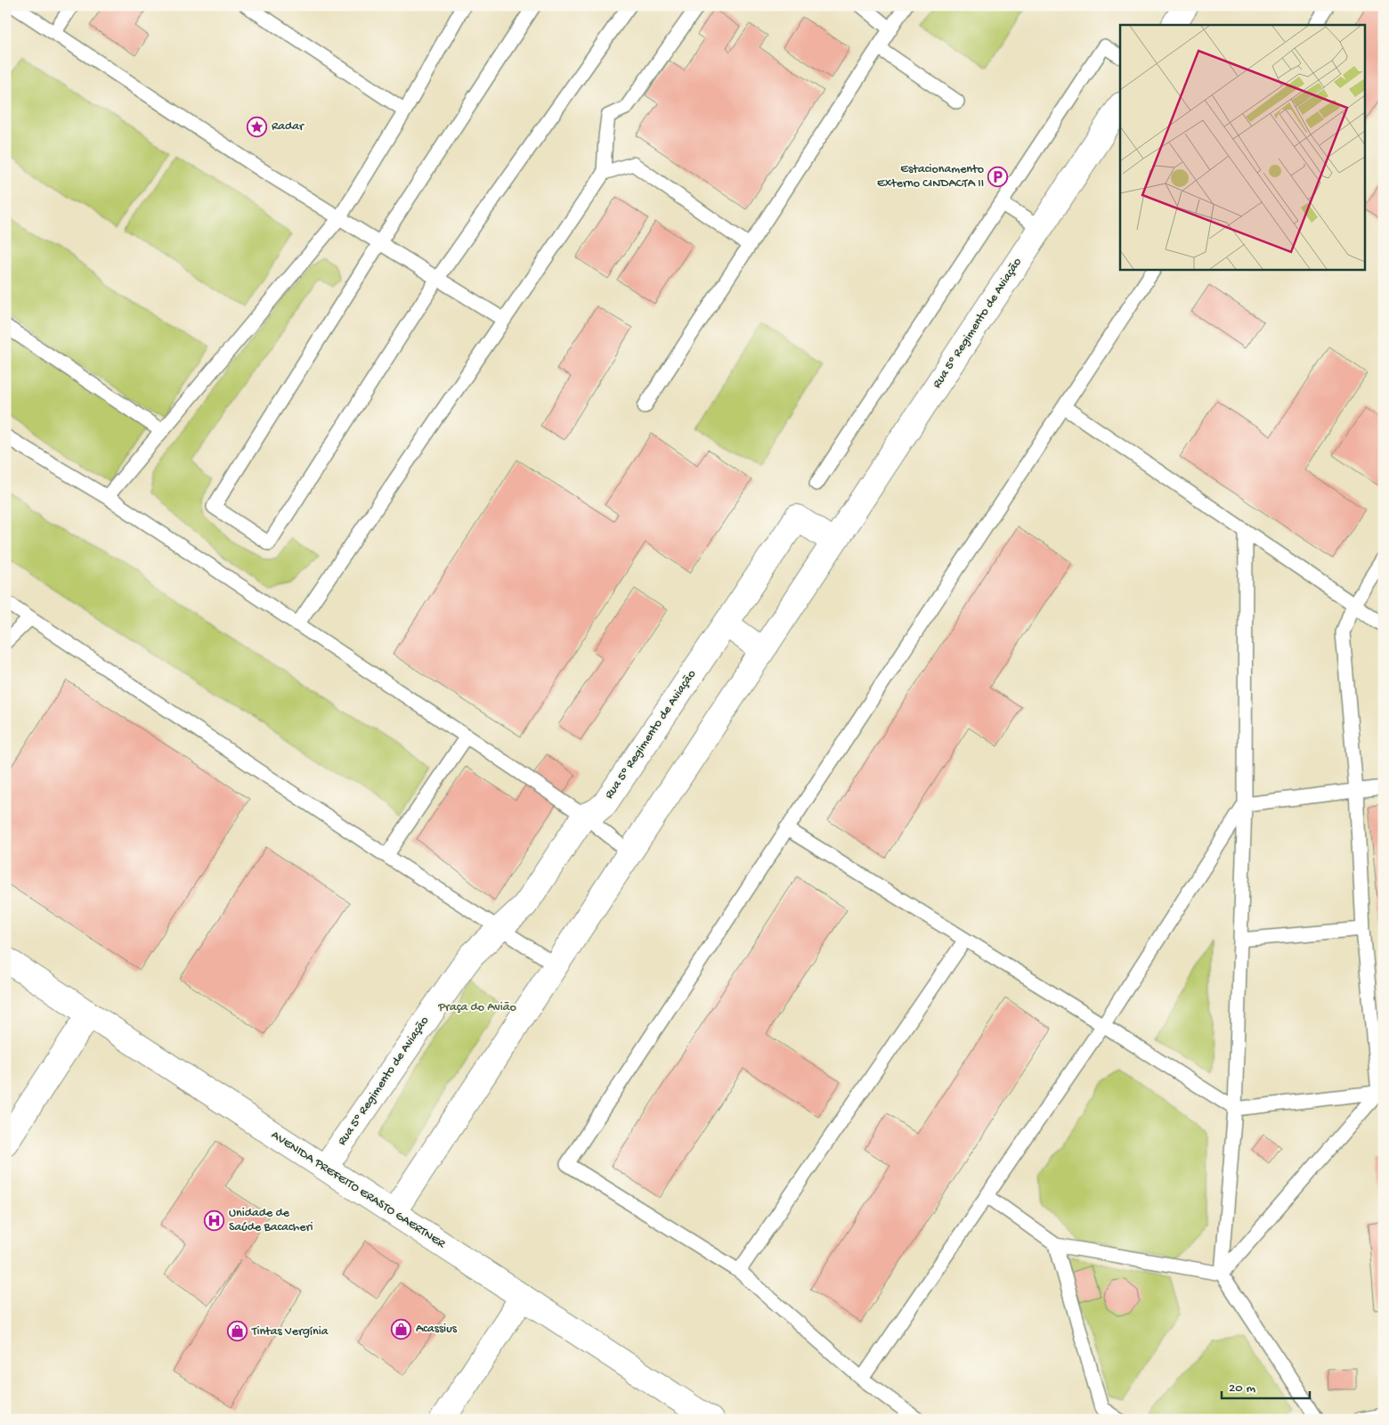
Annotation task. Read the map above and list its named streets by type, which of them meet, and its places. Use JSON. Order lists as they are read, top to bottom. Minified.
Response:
{"streets":{"street":["Rua 5º Regimento de Aviação","AVENIDA PREFEITO ERASTO GAERTNER"]},"crossings":[["Rua 5º Regimento de Aviação","AVENIDA PREFEITO ERASTO GAERTNER"]],"parks":["Praça do Avião"],"places":{"place":["Radar"],"parking":["Estacionamento Externo CINDACTA II"],"hospital":["Unidade de Saúde Bacacheri"],"shop":["Acassius","Tintas Vergínia"]},"scale_bar":"20 m"}
